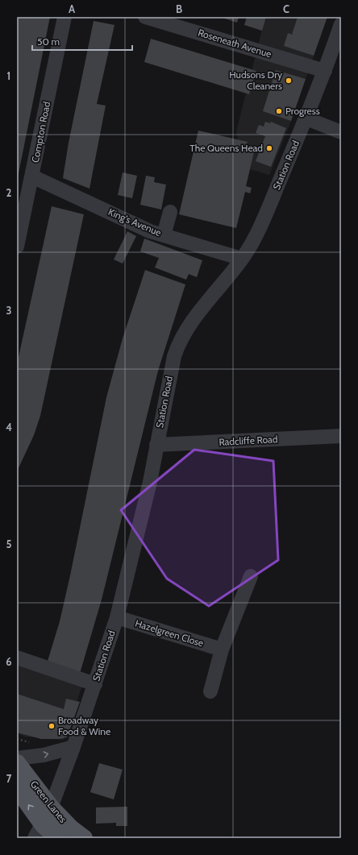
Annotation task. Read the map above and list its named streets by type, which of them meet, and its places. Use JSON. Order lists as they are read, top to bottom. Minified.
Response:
{"streets":{"main road":["Green Lanes"],"street":["Roseneath Avenue","Compton Road","Station Road","King's Avenue","Radcliffe Road","Hazelgreen Close"]},"crossings":[["Roseneath Avenue","Station Road"],["Compton Road","King's Avenue"],["Station Road","King's Avenue"],["Station Road","Radcliffe Road"],["Station Road","Hazelgreen Close"],["Station Road","Green Lanes"]],"places":["Hudsons Dry Cleaners","Progress","The Queens Head","Broadway Food & Wine"],"scale_bar":"50 m","grid":{"columns":["A","B","C"],"rows":["1","2","3","4","5","6","7"]}}
